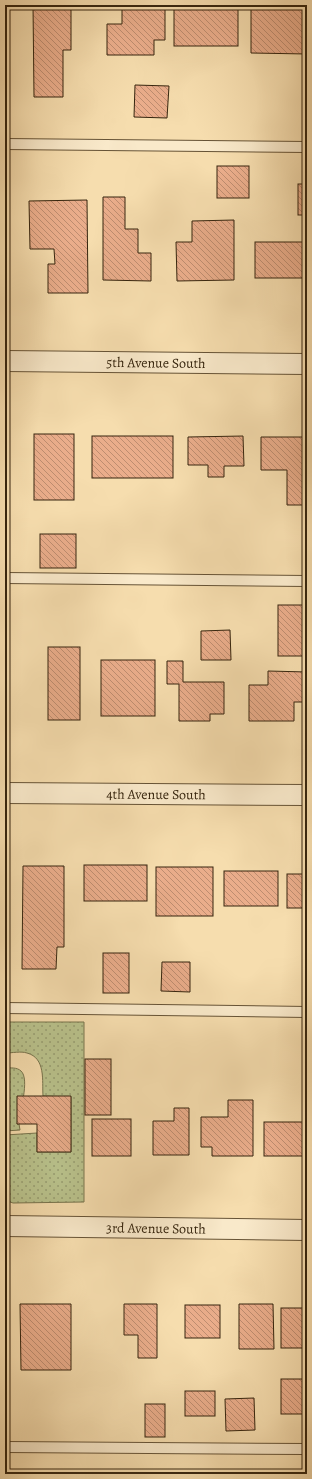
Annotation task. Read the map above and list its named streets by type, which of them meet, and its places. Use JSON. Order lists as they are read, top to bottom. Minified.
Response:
{"streets":{"street":["5th Avenue South","4th Avenue South","3rd Avenue South"]}}
